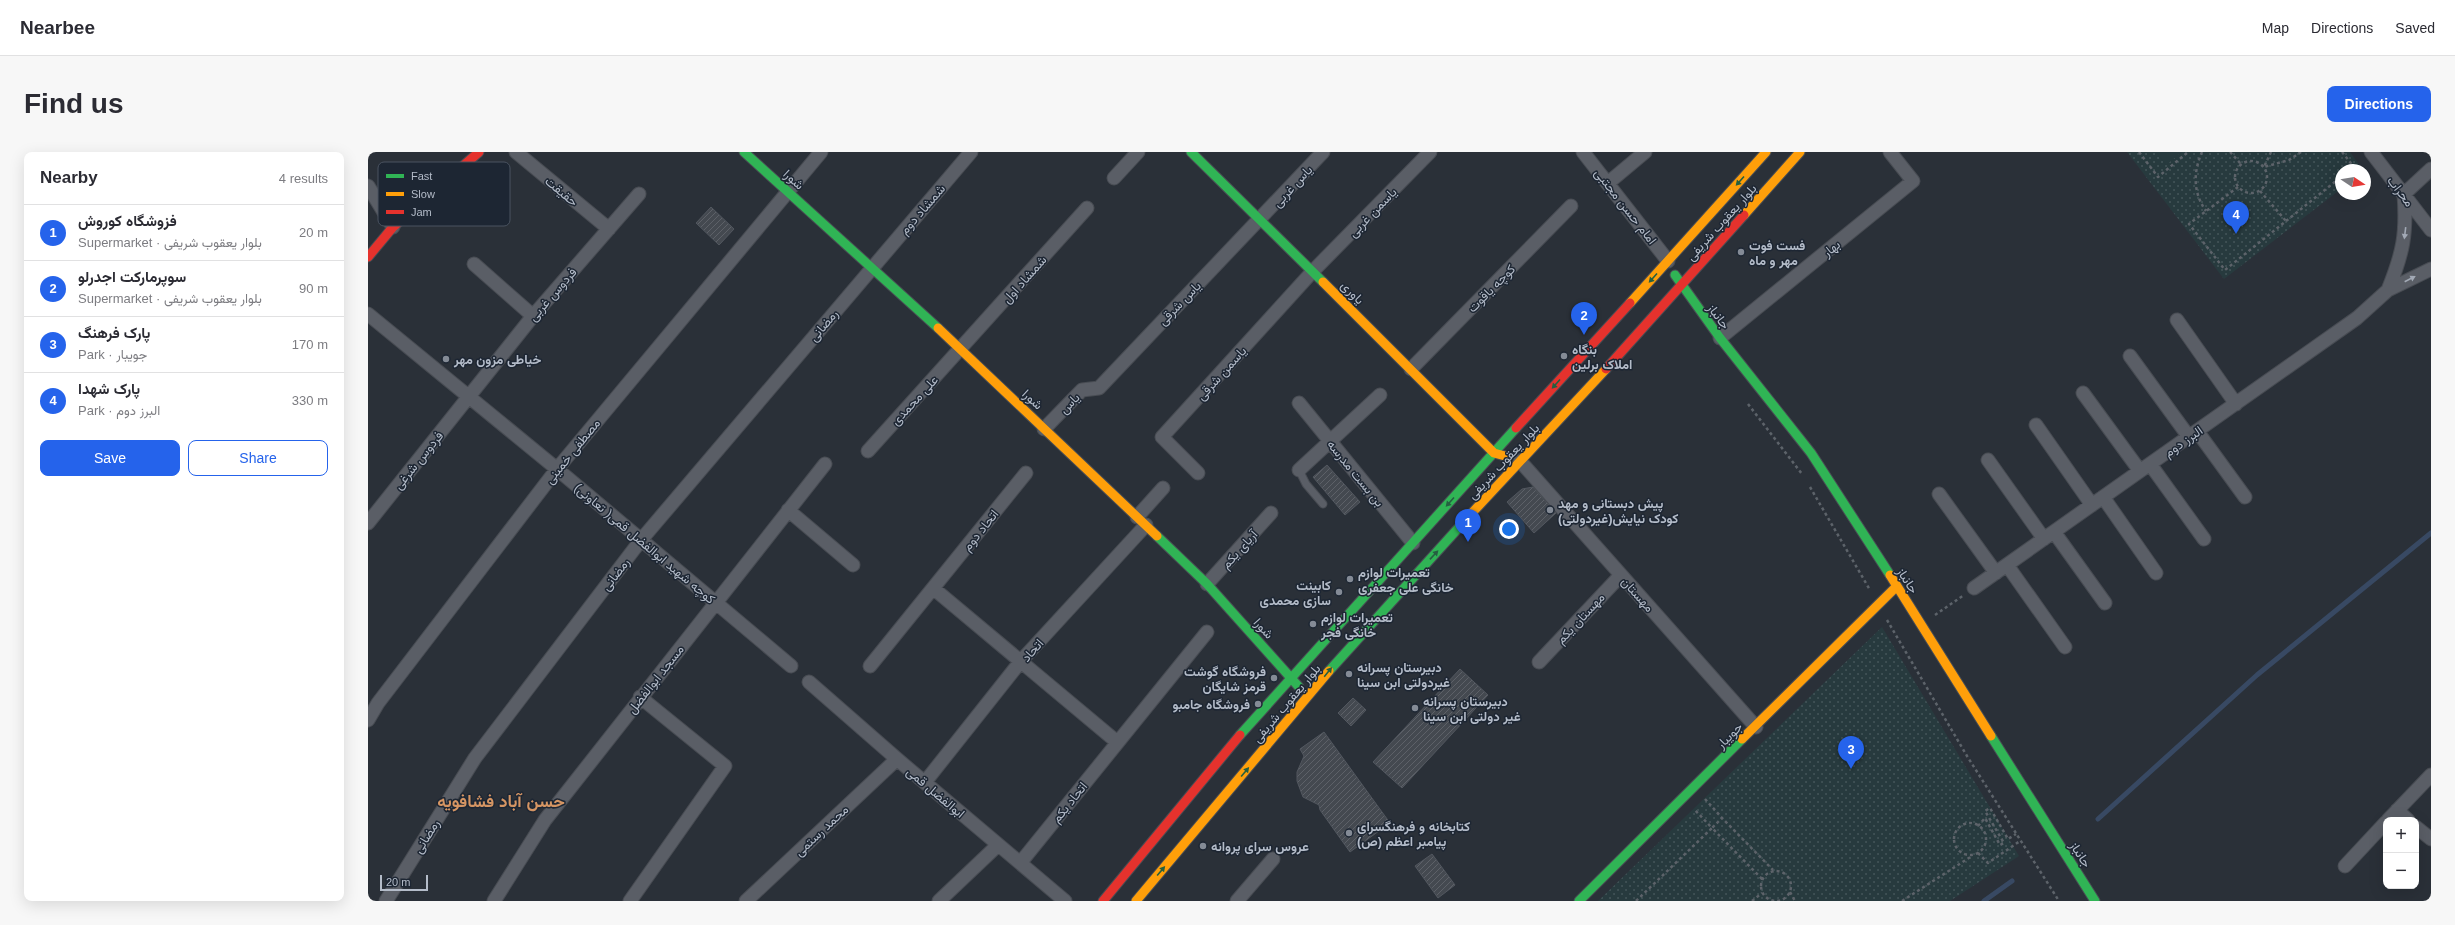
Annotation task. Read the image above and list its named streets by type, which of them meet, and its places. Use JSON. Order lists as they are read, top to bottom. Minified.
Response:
{"streets":{"street":["شورا","یاس غربی","حقیقت","محراب","امام حسن مجتبی","شمشاد دوم","یاسمن غربی","بلوار یعقوب شریفی","بهار","شمشاد اول","کوچه یاقوت","یاوری","فردوس غربی","یاس شرقی","جانباز","رمضانی","یاسمن شرقی","علی محمدی","یاس","البرز دوم","مصطفی خمینی","فردوس شرغی","بن بست مدرسه","اتحاد دوم","کوچه شهید ابوالفضل قمی( تعاونی)","آریای یکم","مهستان","مهستان یکم","اتحاد","مسجد ابوالفضل","جویبار","ابوالفضل قمی","اتحاد یکم","محمد رستمی"]},"crossings":[["شورا","شمشاد دوم"],["شورا","بلوار یعقوب شریفی"],["شورا","شمشاد اول"],["شورا","رمضانی"],["شورا","علی محمدی"],["شورا","یاس"],["شورا","مصطفی خمینی"],["شورا","آریای یکم"],["شورا","اتحاد"],["یاس غربی","یاوری"],["یاس غربی","یاس شرقی"],["حقیقت","فردوس غربی"],["امام حسن مجتبی","بلوار یعقوب شریفی"],["امام حسن مجتبی","جانباز"],["شمشاد دوم","رمضانی"],["یاسمن غربی","یاوری"],["یاسمن غربی","یاسمن شرقی"],["بلوار یعقوب شریفی","یاوری"],["بلوار یعقوب شریفی","جانباز"],["بلوار یعقوب شریفی","بن بست مدرسه"],["بلوار یعقوب شریفی","مهستان"],["بهار","جانباز"],["شمشاد اول","علی محمدی"],["کوچه یاقوت","یاوری"],["یاوری","یاس شرقی"],["یاوری","یاسمن شرقی"],["فردوس غربی","فردوس شرغی"],["فردوس غربی","کوچه شهید ابوالفضل قمی( تعاونی)"],["یاس شرقی","یاس"],["جانباز","جویبار"],["رمضانی","کوچه شهید ابوالفضل قمی( تعاونی)"],["مصطفی خمینی","کوچه شهید ابوالفضل قمی( تعاونی)"],["فردوس شرغی","کوچه شهید ابوالفضل قمی( تعاونی)"],["کوچه شهید ابوالفضل قمی( تعاونی)","مسجد ابوالفضل"],["مهستان","مهستان یکم"],["مهستان","جویبار"],["اتحاد","ابوالفضل قمی"],["ابوالفضل قمی","اتحاد یکم"],["ابوالفضل قمی","محمد رستمی"]],"districts":["حسن آباد فشافویه"],"places":["فست فوت مهر و ماه","بنگاه املاک برلین","خیاطی مزون مهر","پیش دبستانی و مهد کودک نیایش(غیردولتی)","تعمیرات لوازم خانگی علی جعفری","کابینت سازی محمدی","تعمیرات لوازم خانگی فجر","دبیرستان پسرانه غیردولتی ابن سینا","فروشگاه گوشت قرمز شایگان","فروشگاه جامبو","دبیرستان پسرانه غیر دولتی ابن سینا","کتابخانه و فرهنگسرای پیامبر اعظم (ص)","عروس سرای پروانه"],"legend":["Fast","Slow","Jam"],"scale_bar":"20 m","north":"right","page":{"header":"Nearbee","nav":["Map","Directions","Saved"],"buttons":["Directions",["Save","Share"]],"title":"Find us","heading":["Nearby","4 results"],"pins":["4","2","1","3"],"list":[{"mark":"1","name":"فزوشگاه کوروش","note":"Supermarket · بلوار یعقوب شریفی","value":"20 m"},{"mark":"2","name":"سوپرمارکت اجدرلو","note":"Supermarket · بلوار یعقوب شریفی","value":"90 m"},{"mark":"3","name":"پارک فرهنگ","note":"Park · جویبار","value":"170 m"},{"mark":"4","name":"پارک شهدا","note":"Park · البرز دوم","value":"330 m"}],"map_buttons":["+","−"],"scale":"20 m"}}
